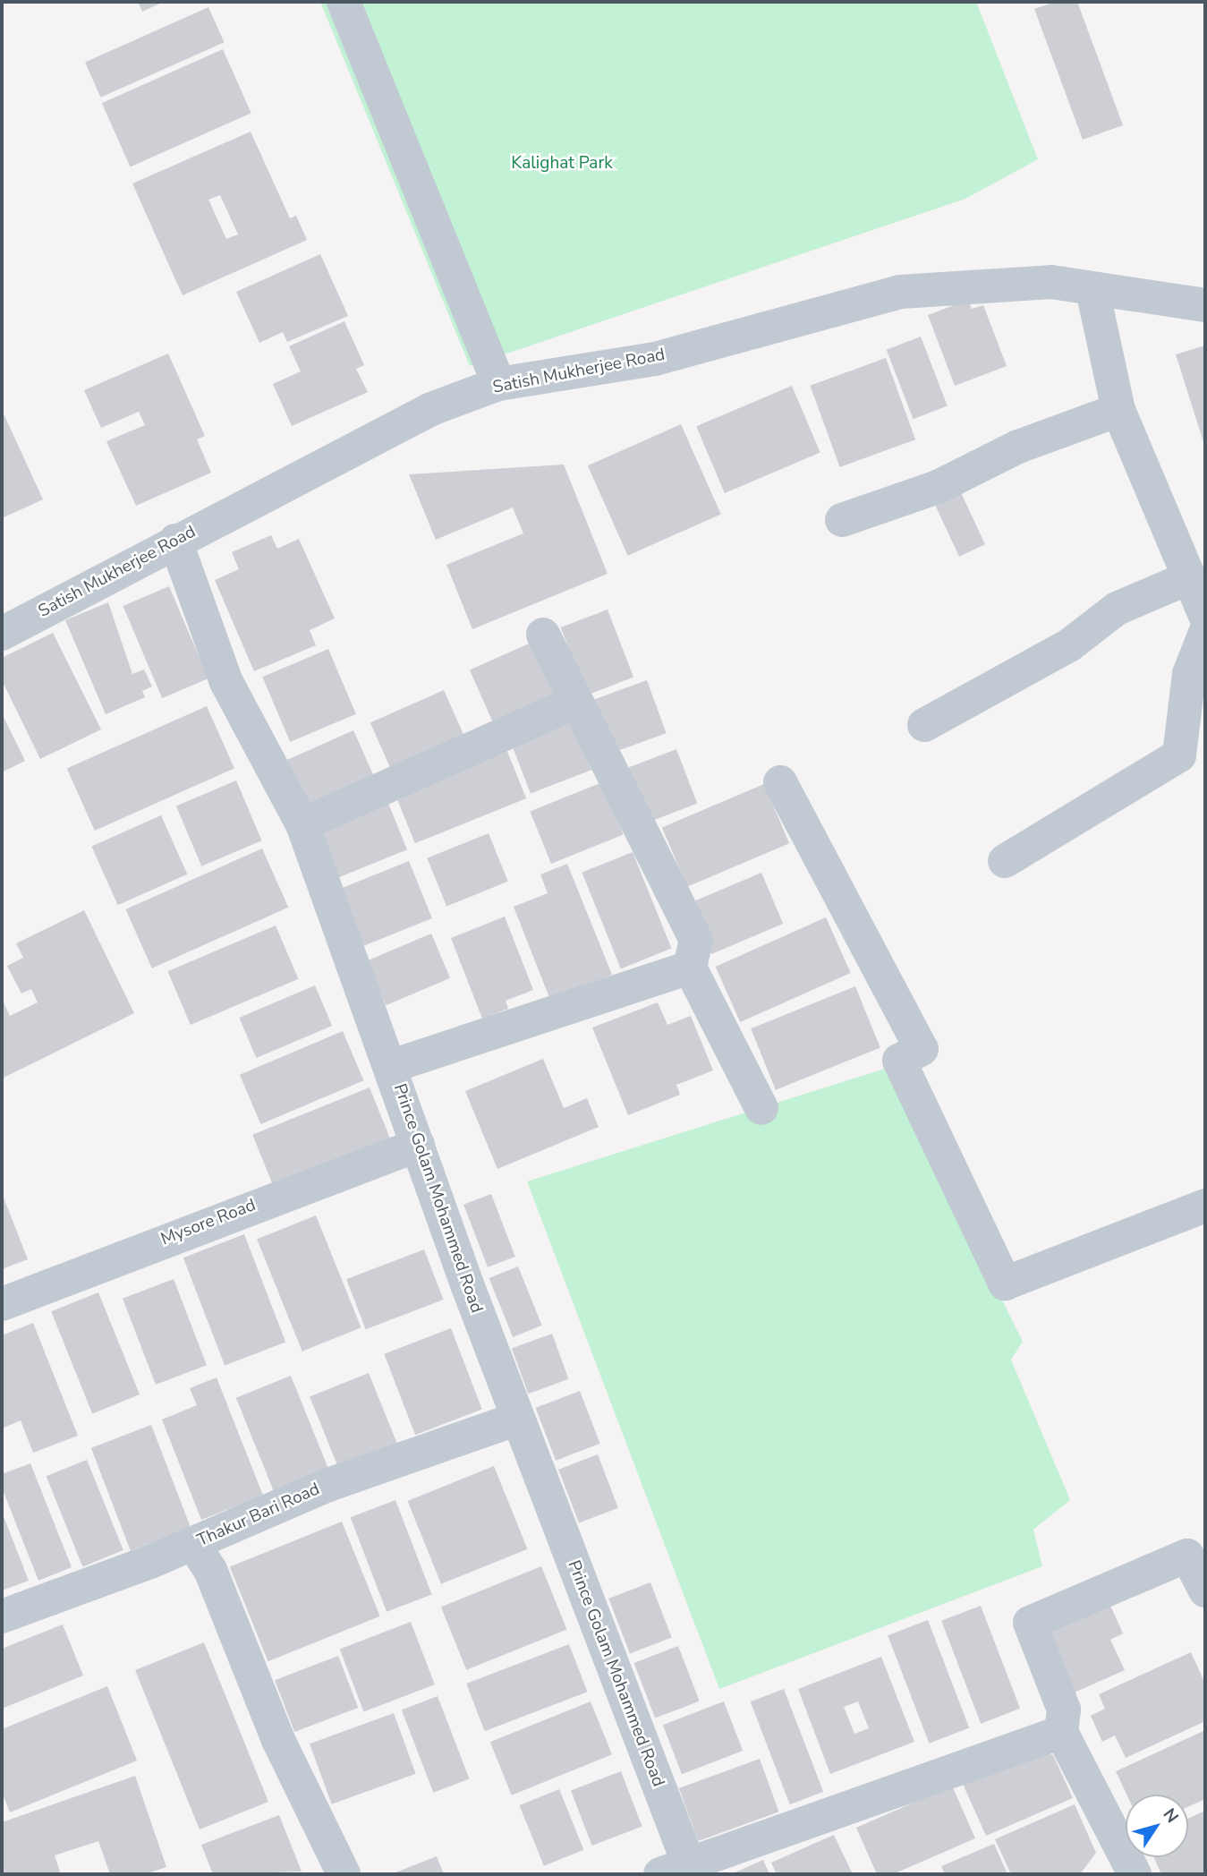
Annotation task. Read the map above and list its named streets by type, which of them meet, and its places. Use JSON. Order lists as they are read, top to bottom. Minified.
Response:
{"streets":{"street":["Satish Mukherjee Road","Prince Golam Mohammed Road","Mysore Road","Thakur Bari Road"]},"crossings":[["Satish Mukherjee Road","Prince Golam Mohammed Road"],["Prince Golam Mohammed Road","Mysore Road"],["Prince Golam Mohammed Road","Thakur Bari Road"]],"parks":["Kalighat Park"],"north":"top right"}
